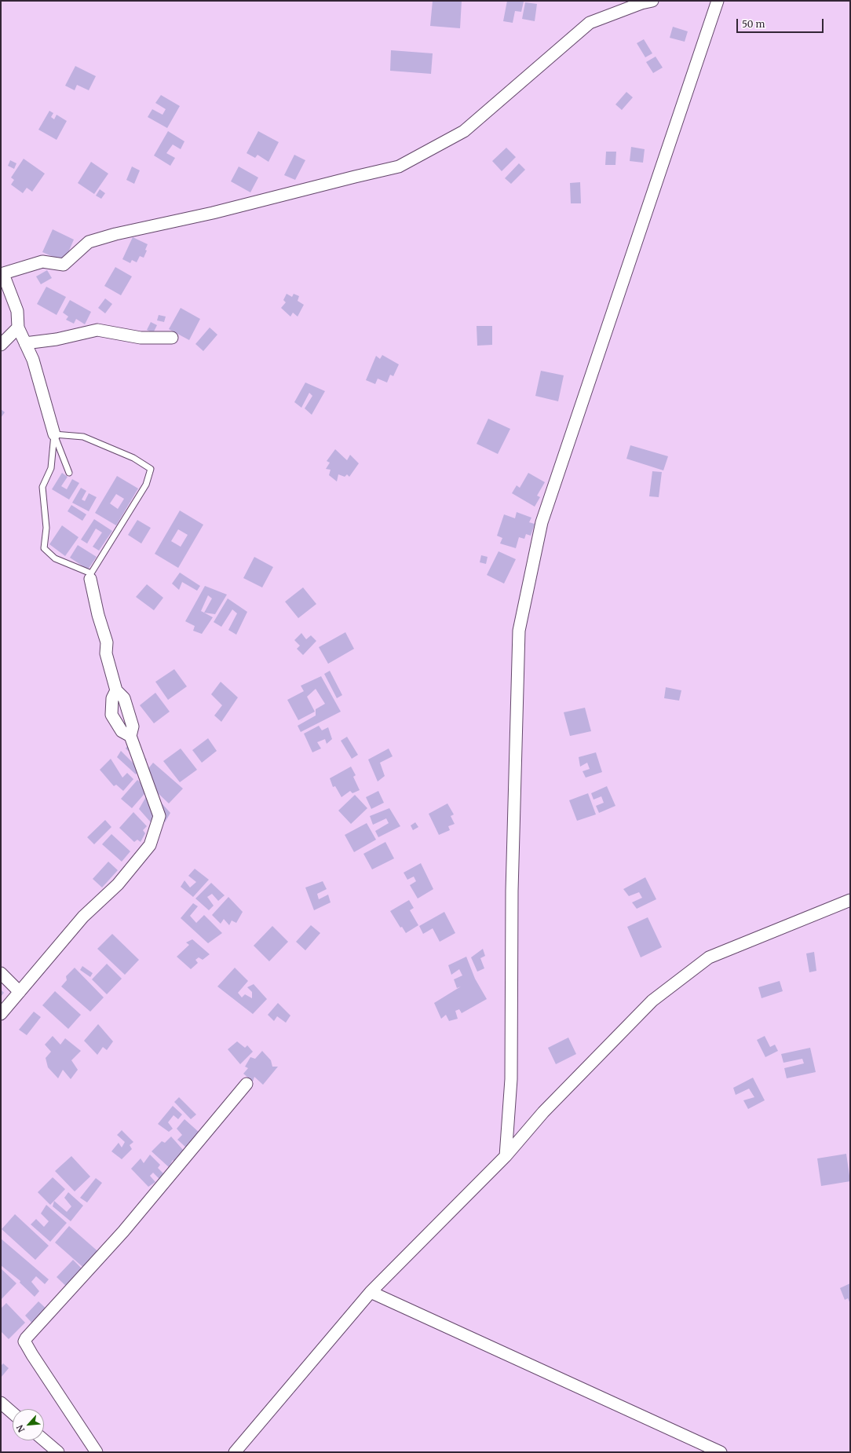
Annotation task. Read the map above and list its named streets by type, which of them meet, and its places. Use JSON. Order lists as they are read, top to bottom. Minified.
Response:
{"scale_bar":"50 m","north":"bottom left"}
